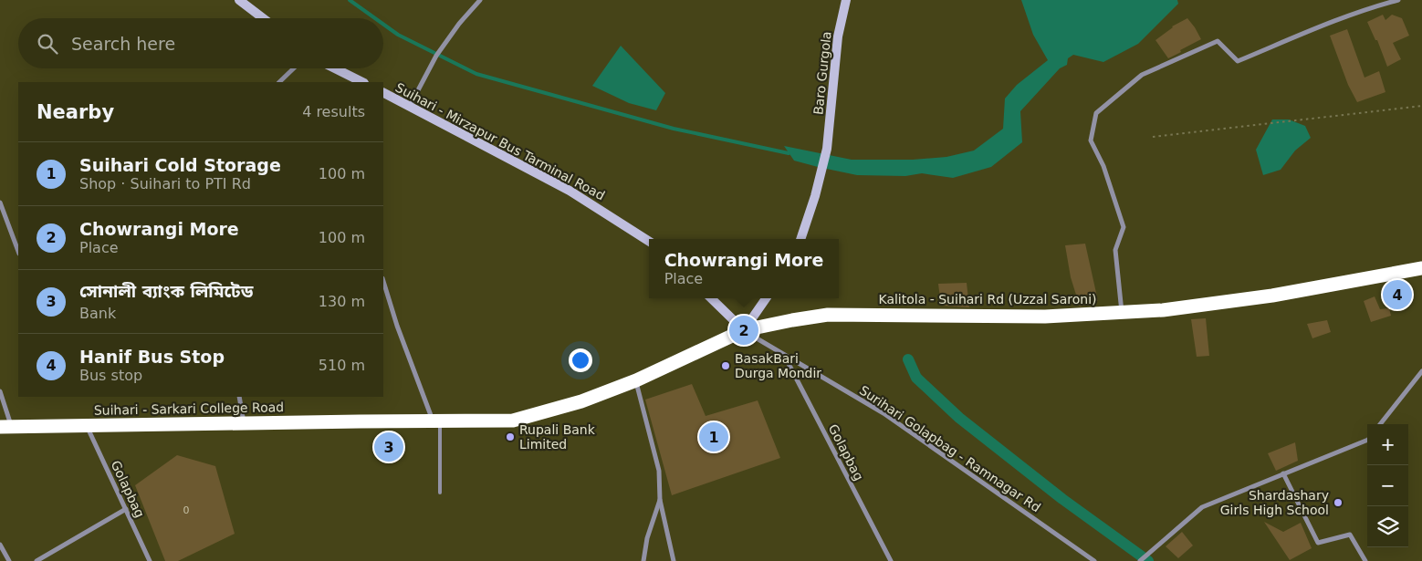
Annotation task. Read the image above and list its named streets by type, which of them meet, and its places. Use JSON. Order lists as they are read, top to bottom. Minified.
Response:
{"streets":{"highway":["Kalitola - Suihari Rd (Uzzal Saroni)","Suihari - Sarkari College Road"],"street":["Baro Gurgola","Suihari - Mirzapur Bus Tarminal Road","Surihari Golapbag - Ramnagar Rd","Golapbag"]},"crossings":[["Kalitola - Suihari Rd (Uzzal Saroni)","Suihari - Sarkari College Road"],["Kalitola - Suihari Rd (Uzzal Saroni)","Surihari Golapbag - Ramnagar Rd"],["Suihari - Sarkari College Road","Surihari Golapbag - Ramnagar Rd"],["Suihari - Sarkari College Road","Golapbag"],["Surihari Golapbag - Ramnagar Rd","Golapbag"]],"places":["BasakBari Durga Mondir","Rupali Bank Limited","Shardashary Girls High School"],"house_numbers":["0"],"page":{"search":"Search here","heading":["Nearby","4 results"],"list":[{"mark":"1","name":"Suihari Cold Storage","note":"Shop · Suihari to PTI Rd","value":"100 m"},{"mark":"2","name":"Chowrangi More","note":"Place","value":"100 m"},{"mark":"3","name":"সোনালী ব্যাংক লিমিটেড","note":"Bank","value":"130 m"},{"mark":"4","name":"Hanif Bus Stop","note":"Bus stop","value":"510 m"}],"popup":["Chowrangi More","Place"],"pins":["4","2","1","3"],"map_buttons":["+","−"]}}
